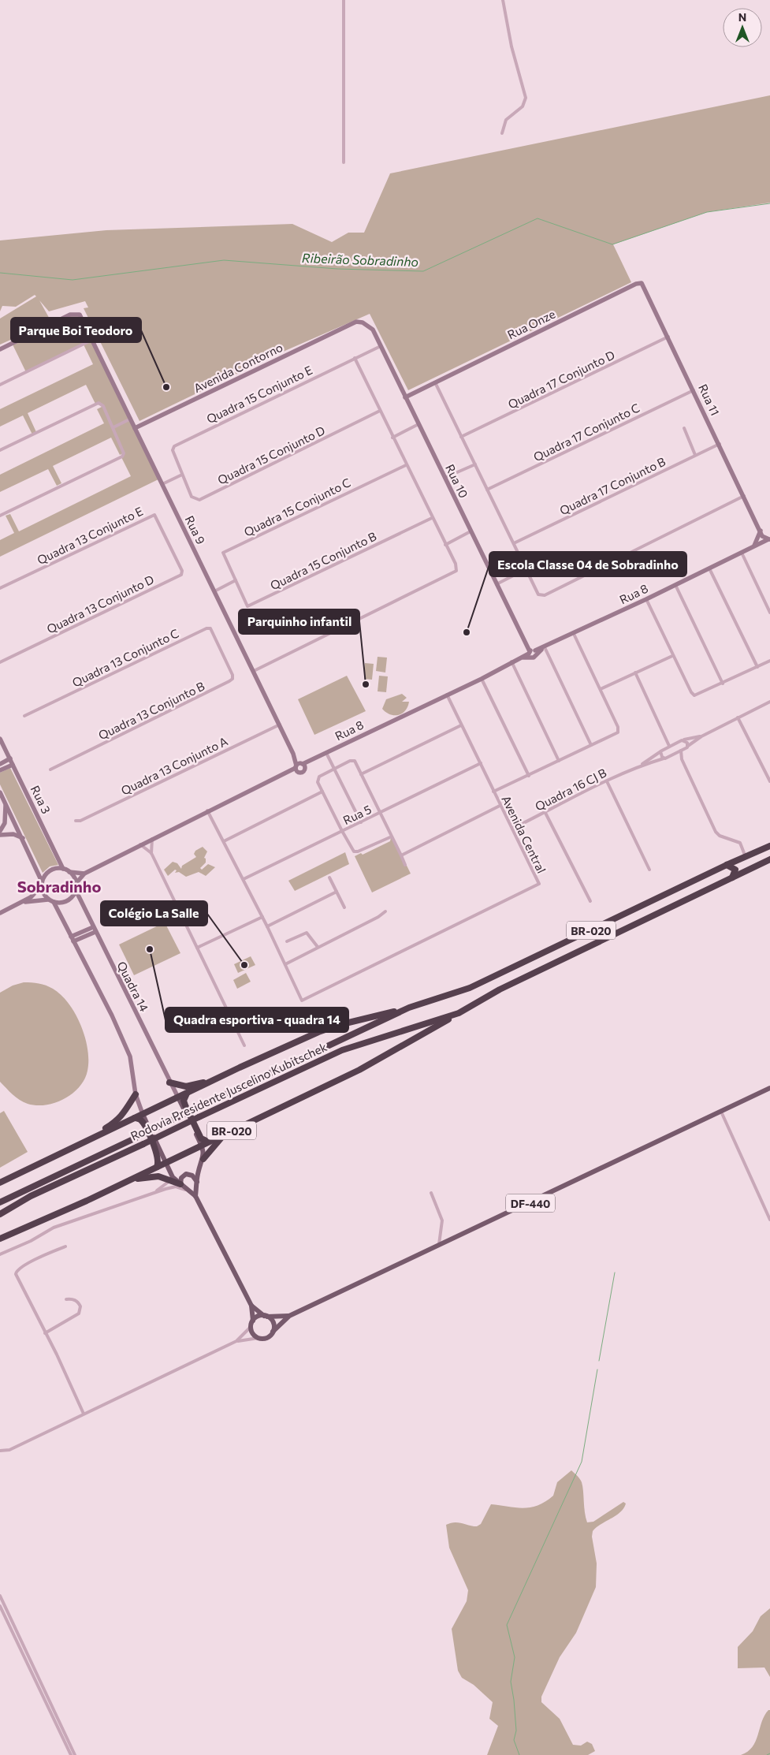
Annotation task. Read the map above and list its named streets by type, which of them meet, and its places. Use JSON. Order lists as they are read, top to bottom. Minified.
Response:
{"streets":{"highway":["BR-020","Rodovia Presidente Juscelino Kubitschek"],"main road":["DF-440"],"street":["Rua Onze","Avenida Contorno","Quadra 17 Conjunto D","Quadra 15 Conjunto E","Rua 11","Quadra 17 Conjunto C","Quadra 15 Conjunto D","Rua 10","Quadra 17 Conjunto B","Quadra 15 Conjunto C","Rua 9","Quadra 13 Conjunto E","Quadra 15 Conjunto B","Rua 8","Quadra 13 Conjunto D","Quadra 13 Conjunto C","Quadra 13 Conjunto B","Quadra 13 Conjunto A","Quadra 16 CJ B","Rua 3","Rua 5","Avenida Central","Quadra 14"]},"crossings":[["Rua Onze","Rua 11"],["Rua Onze","Rua 10"],["Avenida Contorno","Rua 10"],["Avenida Contorno","Rua 9"],["Quadra 17 Conjunto D","Rua 11"],["Quadra 15 Conjunto E","Quadra 15 Conjunto D"],["Quadra 15 Conjunto E","Rua 10"],["Rua 11","Quadra 17 Conjunto C"],["Rua 11","Quadra 17 Conjunto B"],["Rua 10","Rua 8"],["Quadra 15 Conjunto C","Quadra 15 Conjunto B"],["Rua 9","Quadra 13 Conjunto A"],["Quadra 13 Conjunto E","Quadra 13 Conjunto D"],["Rua 8","Avenida Central"],["Quadra 13 Conjunto C","Quadra 13 Conjunto B"],["Quadra 16 CJ B","Avenida Central"],["Rua 3","Quadra 14"],["Rua 5","Avenida Central"],["BR-020","Quadra 14"],["BR-020","Rodovia Presidente Juscelino Kubitschek"]],"districts":["Sobradinho"],"water":["Ribeirão Sobradinho"],"places":["Parque Boi Teodoro","Escola Classe 04 de Sobradinho","Parquinho infantil","Quadra esportiva - quadra 14","Colégio La Salle"],"north":"top"}
